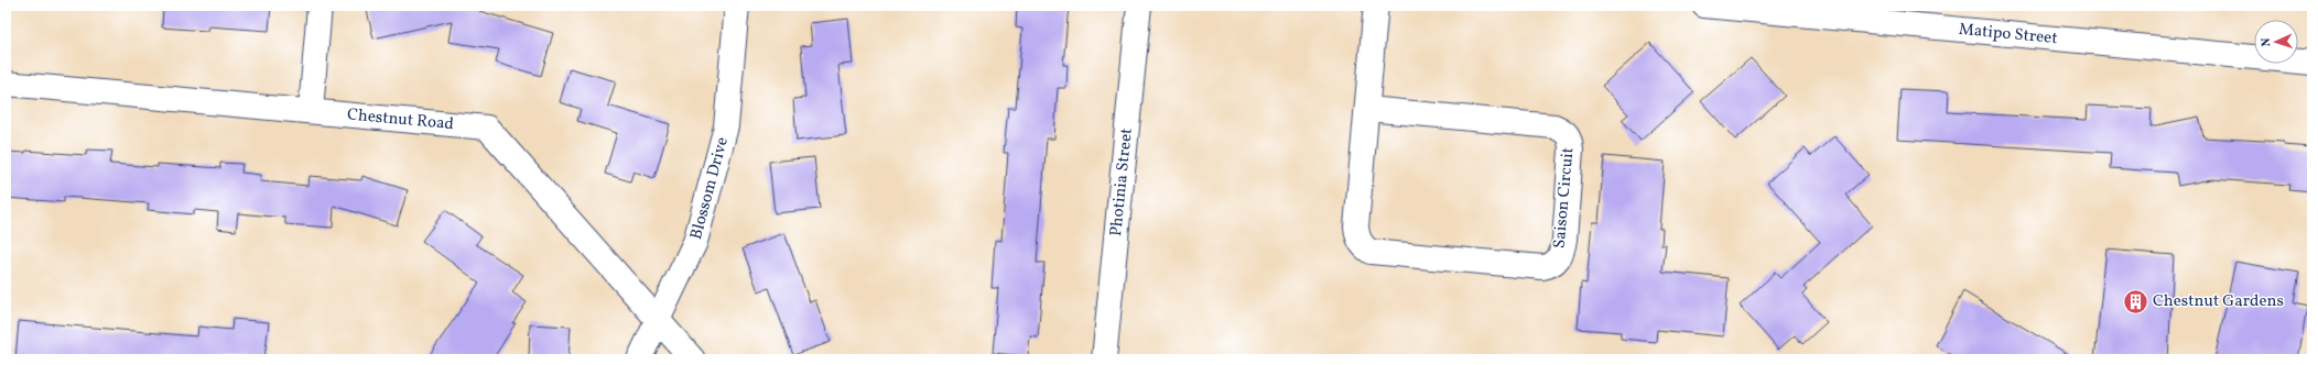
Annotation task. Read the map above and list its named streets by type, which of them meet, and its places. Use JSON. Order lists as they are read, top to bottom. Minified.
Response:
{"streets":{"street":["Matipo Street","Chestnut Road","Photinia Street","Blossom Drive","Saison Circuit"]},"crossings":[["Chestnut Road","Blossom Drive"]],"places":{"building":["Chestnut Gardens"]},"north":"left"}
